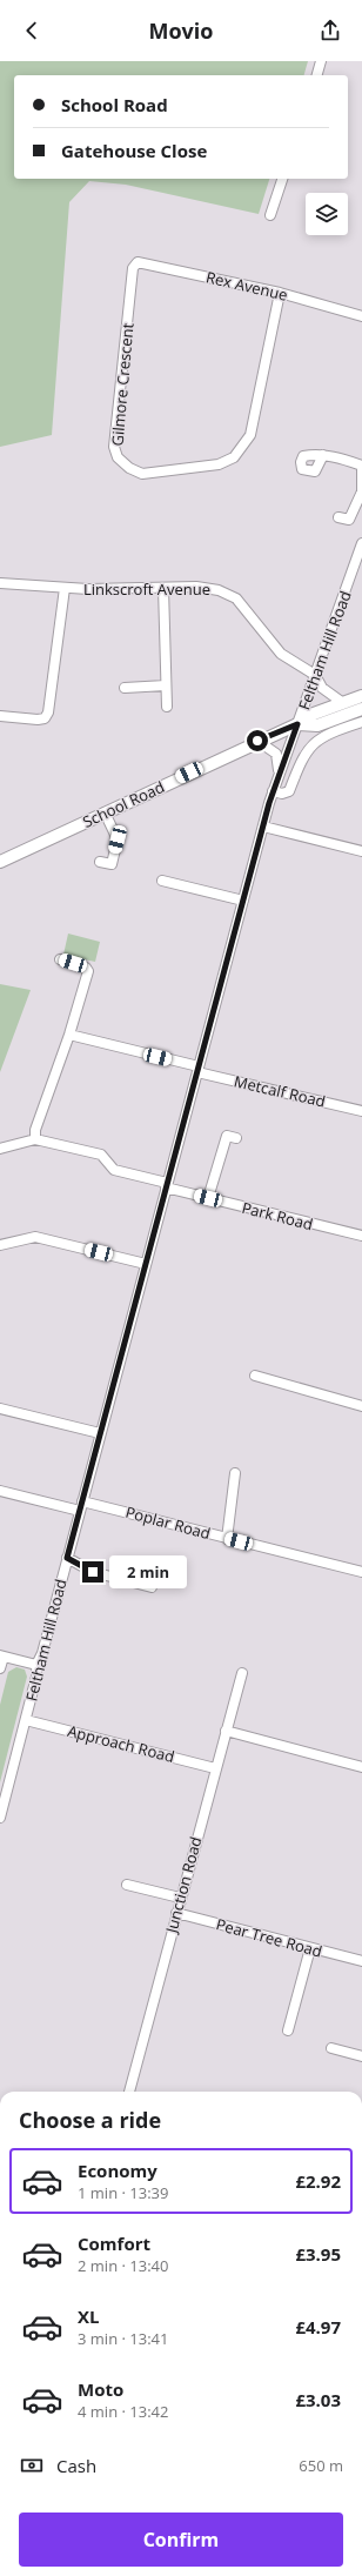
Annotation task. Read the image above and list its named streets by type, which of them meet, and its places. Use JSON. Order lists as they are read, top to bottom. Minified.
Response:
{"streets":{"main road":["School Road"],"street":["Rex Avenue","Gilmore Crescent","Linkscroft Avenue","Feltham Hill Road","Metcalf Road","Park Road","Poplar Road","Approach Road","Junction Road","Pear Tree Road"]},"crossings":[["Rex Avenue","Gilmore Crescent"],["Linkscroft Avenue","Feltham Hill Road"],["Feltham Hill Road","School Road"],["Feltham Hill Road","Metcalf Road"],["Feltham Hill Road","Park Road"],["Feltham Hill Road","Poplar Road"],["Feltham Hill Road","Approach Road"],["Approach Road","Junction Road"],["Junction Road","Pear Tree Road"]],"page":{"header":"Movio","banner":["School Road","Gatehouse Close"],"bubble":"2 min","heading":"Choose a ride","list":[{"name":"Economy","note":"1 min · 13:39","value":"£2.92"},{"name":"Comfort","note":"2 min · 13:40","value":"£3.95"},{"name":"XL","note":"3 min · 13:41","value":"£4.97"},{"name":"Moto","note":"4 min · 13:42","value":"£3.03"}],"pay":["Cash","650 m"],"buttons":"Confirm"}}
